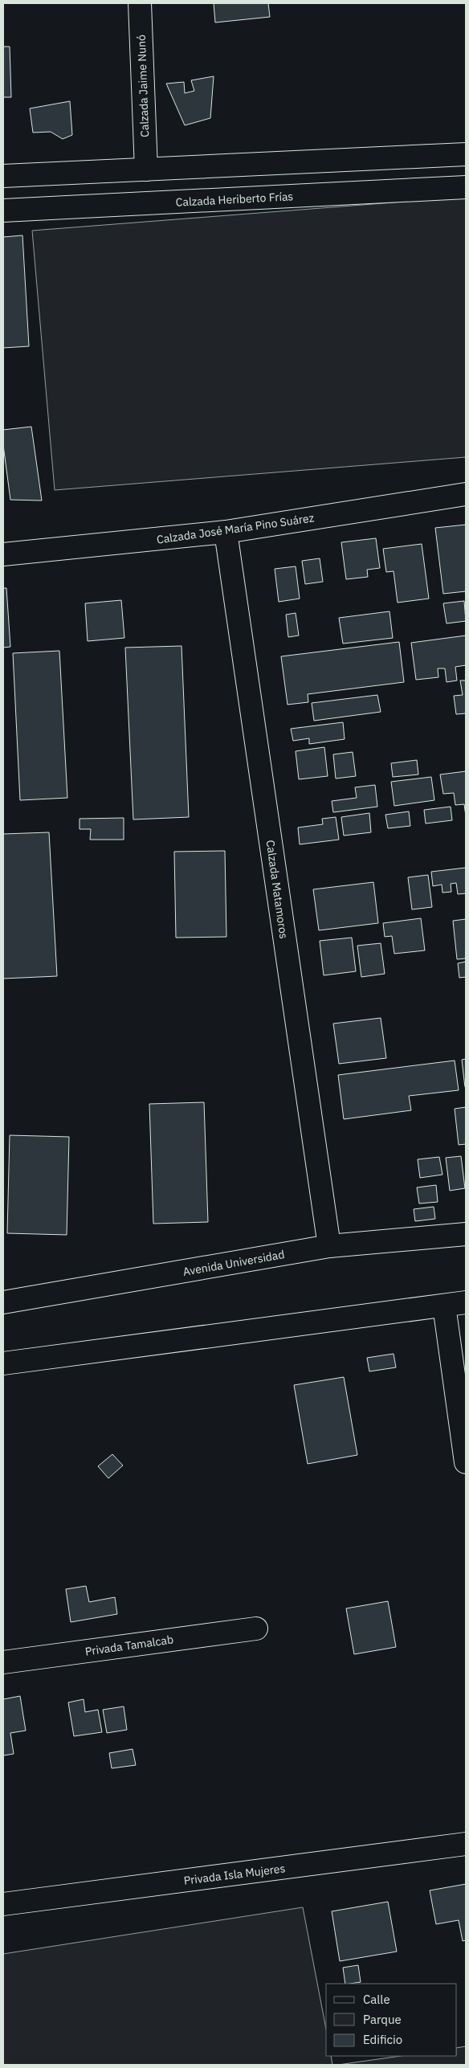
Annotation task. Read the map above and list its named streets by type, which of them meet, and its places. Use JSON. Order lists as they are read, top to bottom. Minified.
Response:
{"streets":{"street":["Calzada Jaime Nunó","Calzada Heriberto Frías","Calzada José María Pino Suárez","Calzada Matamoros","Avenida Universidad","Privada Tamalcab","Privada Isla Mujeres"]},"crossings":[["Calzada José María Pino Suárez","Calzada Matamoros"],["Calzada Matamoros","Avenida Universidad"]],"legend":["Calle","Parque","Edificio"]}
